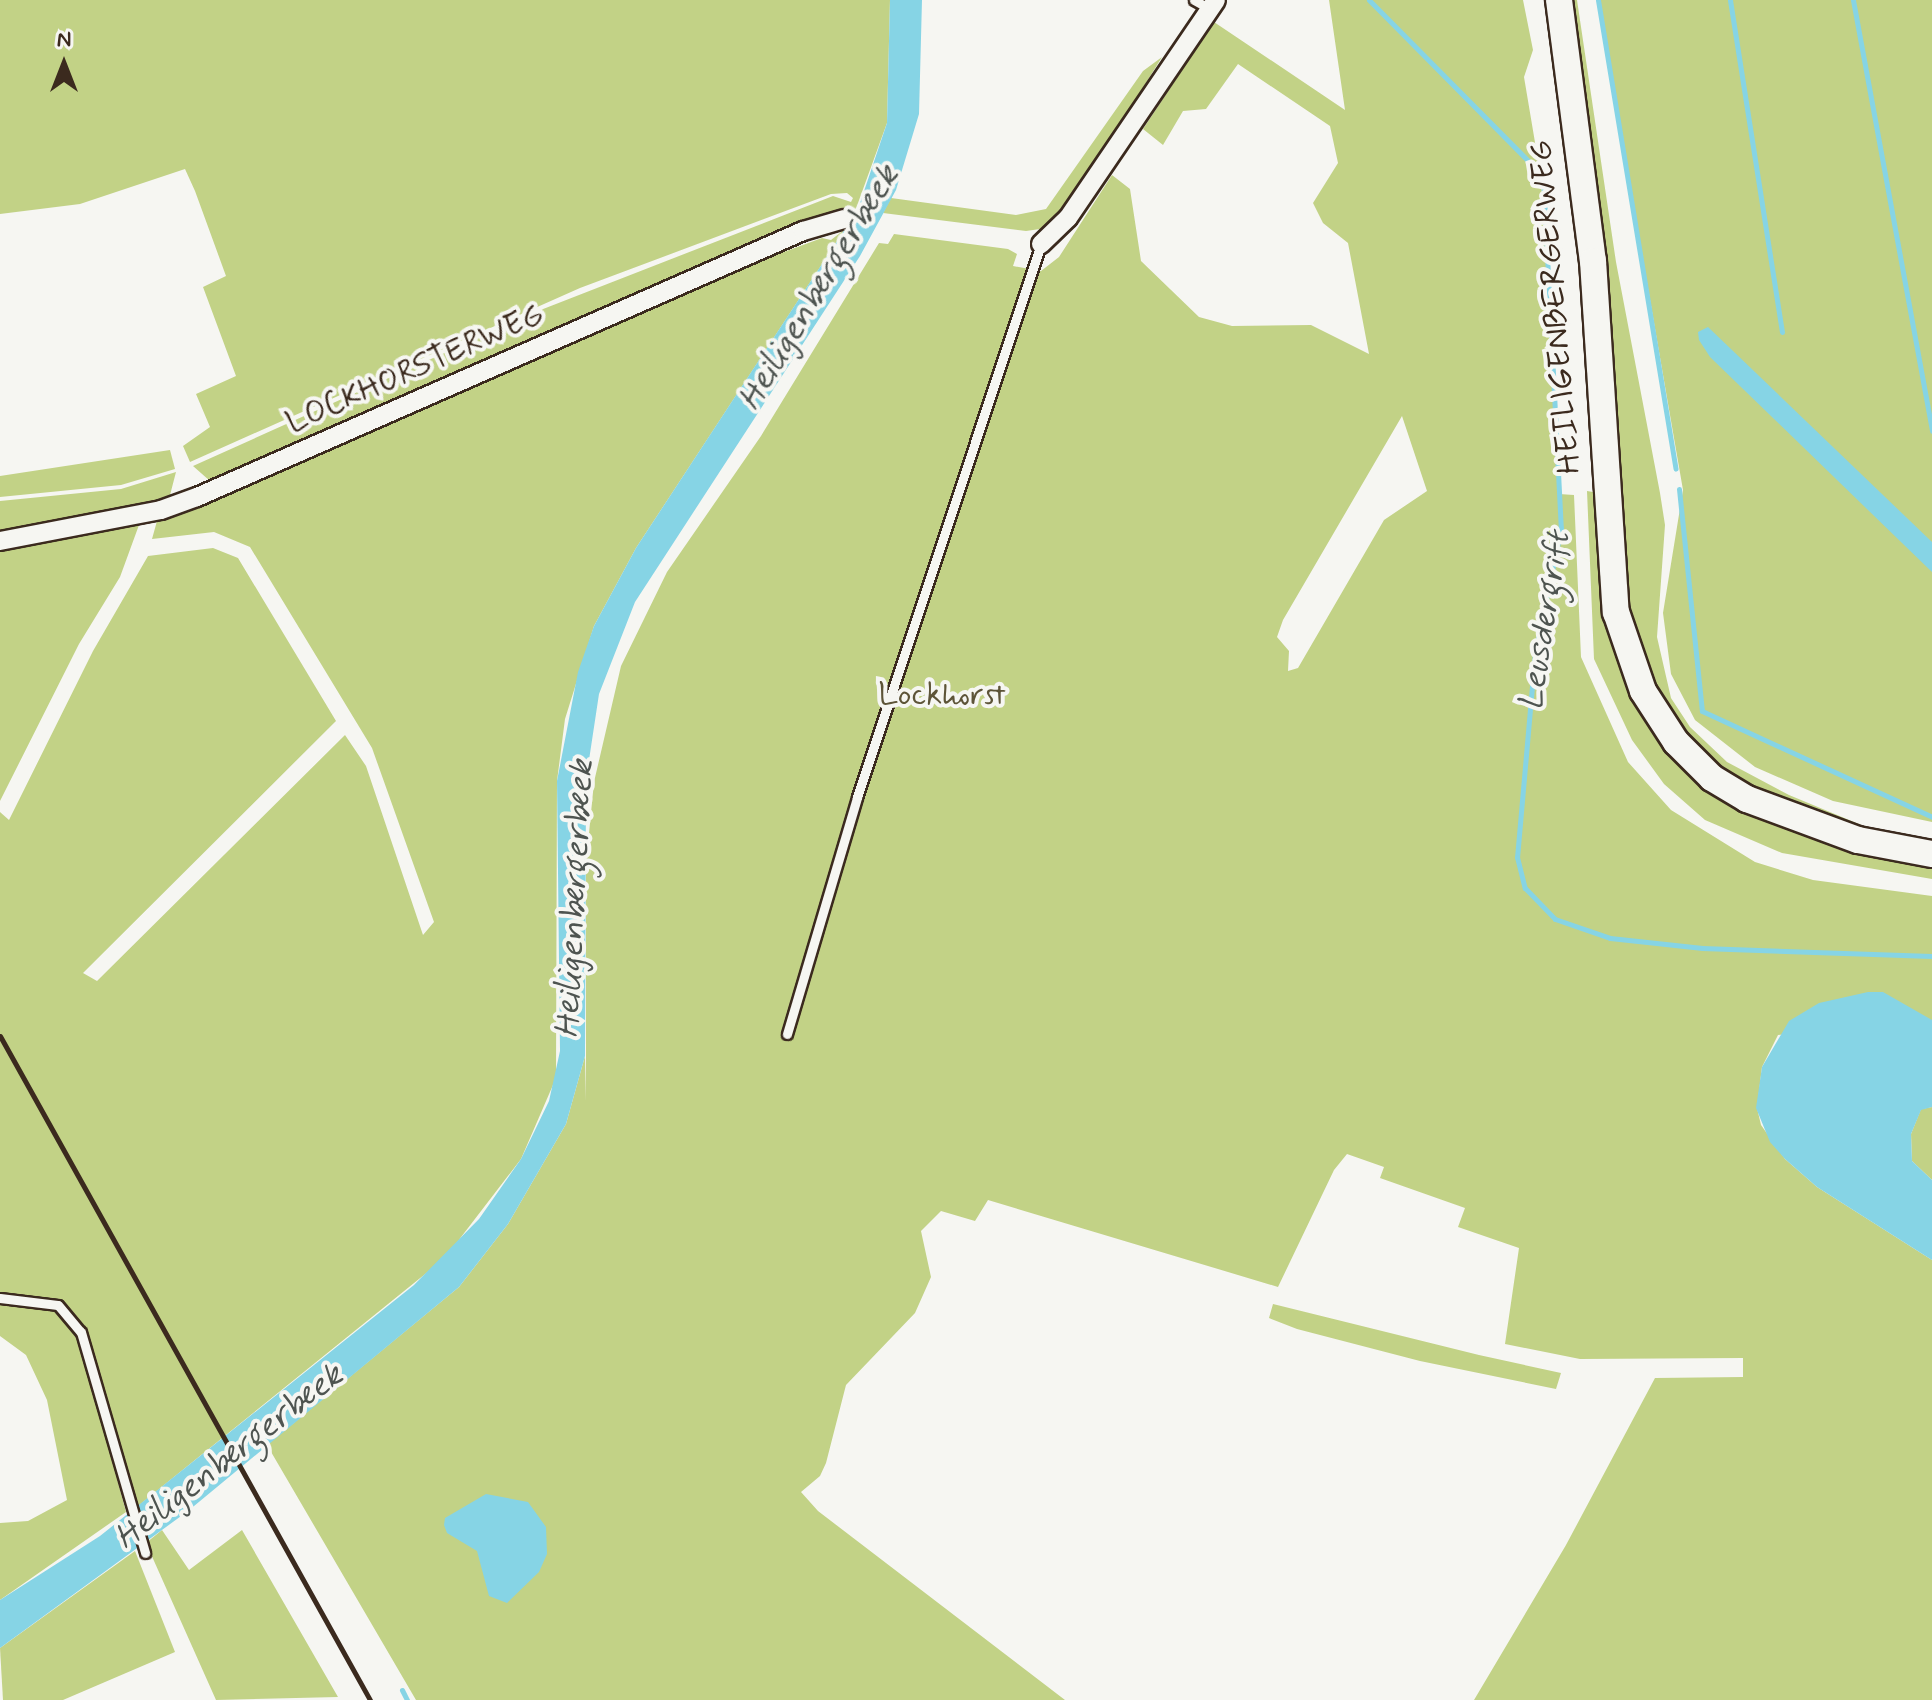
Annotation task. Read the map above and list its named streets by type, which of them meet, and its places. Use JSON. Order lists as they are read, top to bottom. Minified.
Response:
{"streets":{"main road":["HEILIGENBERGERWEG"],"street":["LOCKHORSTERWEG"]},"water":["Heiligenbergerbeek","Leusdergrift"],"parks":["Lockhorst"],"north":"top"}
